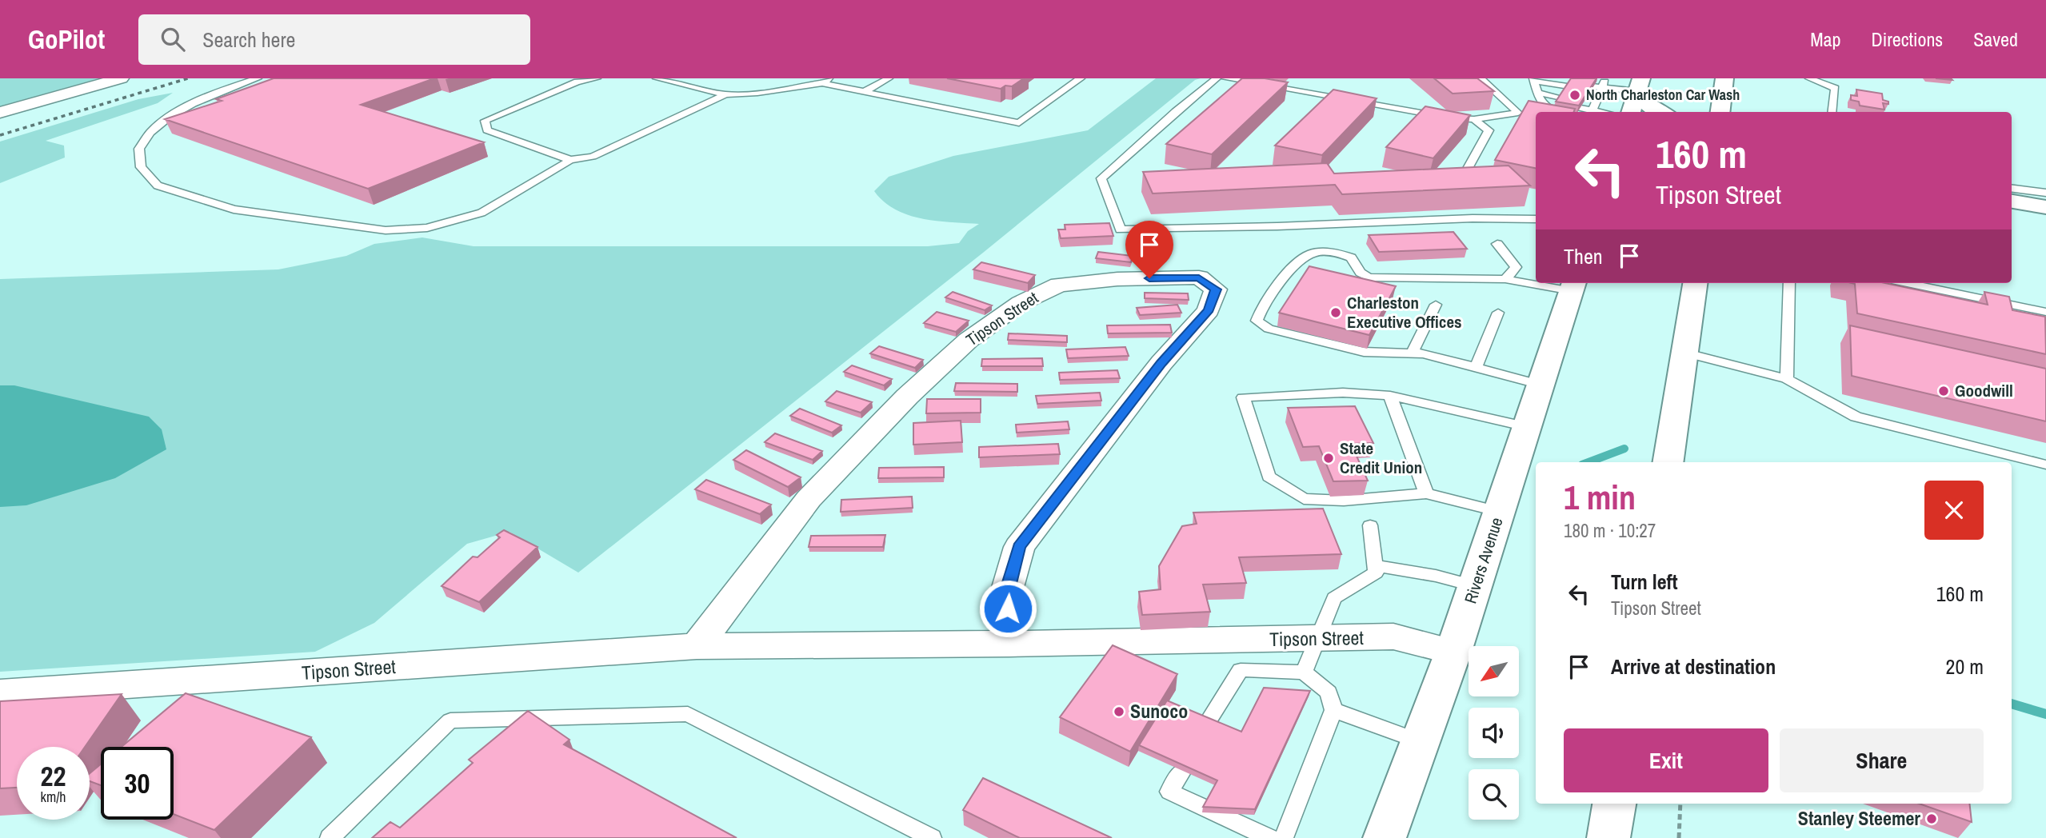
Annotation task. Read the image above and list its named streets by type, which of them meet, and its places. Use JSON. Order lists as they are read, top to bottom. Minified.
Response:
{"streets":{"main road":["Rivers Avenue"],"street":["Tipson Street"]},"crossings":[["Tipson Street","Rivers Avenue"]],"places":["North Charleston Car Wash","Charleston Executive Offices","Goodwill","State Credit Union","Sunoco","Stanley Steemer"],"north":"bottom left","page":{"header":"GoPilot","search":"Search here","nav":["Map","Directions","Saved"],"turn":["160 m","Tipson Street"],"then":"Then","heading":["1 min","180 m · 10:27"],"list":[{"name":"Turn left","note":"Tipson Street","value":"160 m"},{"name":"Arrive at destination","value":"20 m"}],"buttons":["Exit","Share"],"speed":"22 km/h","limit":"30"}}
